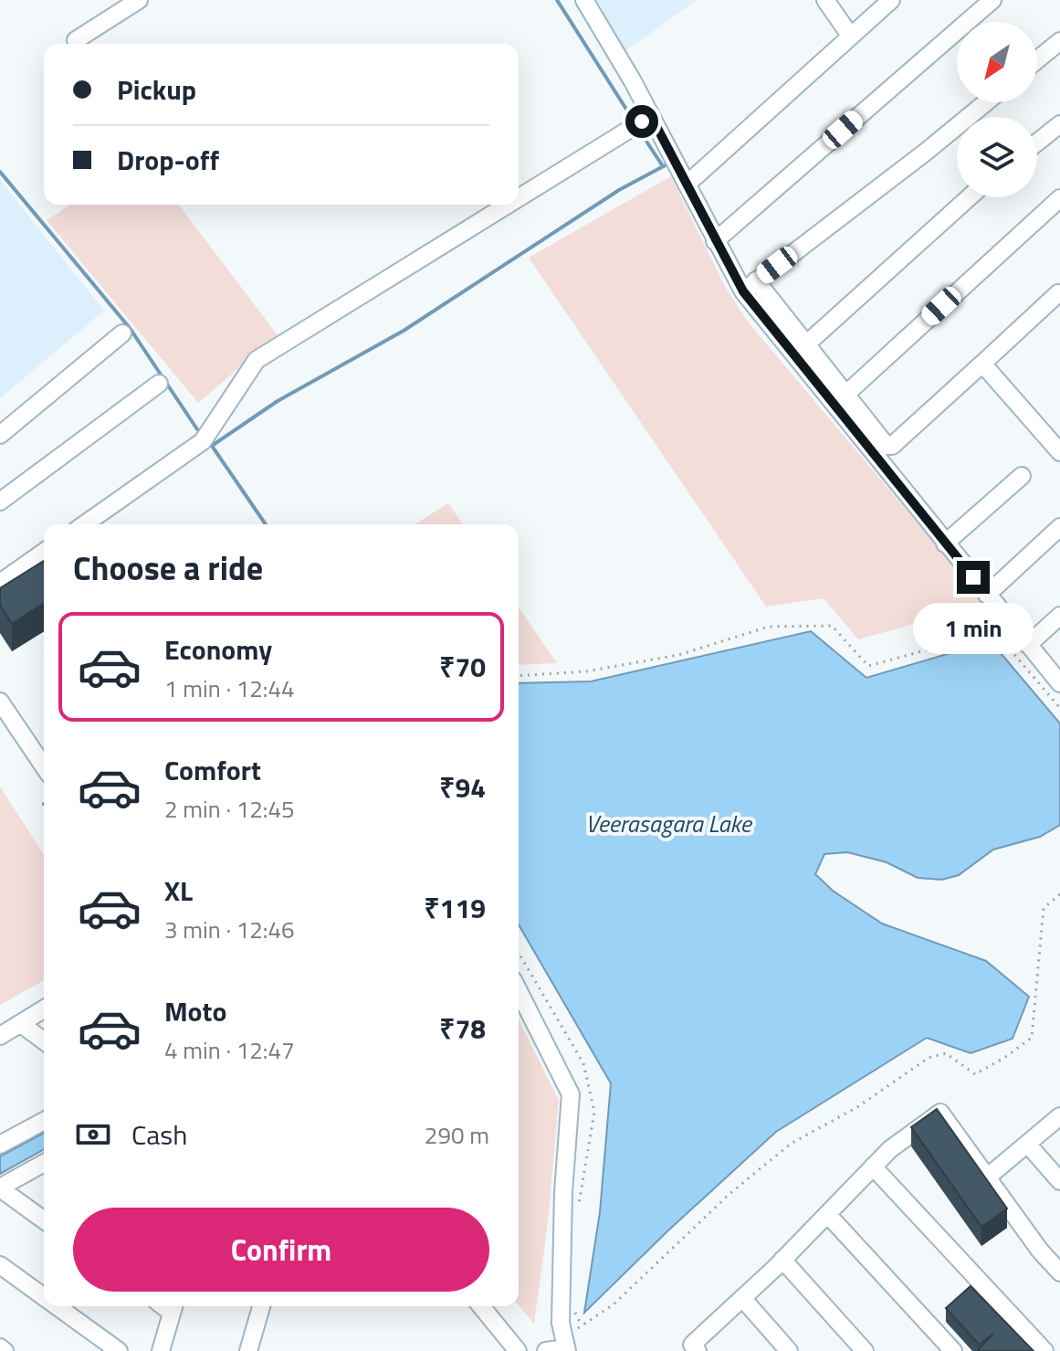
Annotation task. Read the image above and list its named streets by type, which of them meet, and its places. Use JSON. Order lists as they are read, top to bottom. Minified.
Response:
{"water":["Veerasagara Lake"],"north":"bottom left","page":{"banner":["Pickup","Drop-off"],"heading":"Choose a ride","bubble":"1 min","list":[{"name":"Economy","note":"1 min · 12:44","value":"₹70"},{"name":"Comfort","note":"2 min · 12:45","value":"₹94"},{"name":"XL","note":"3 min · 12:46","value":"₹119"},{"name":"Moto","note":"4 min · 12:47","value":"₹78"}],"pay":["Cash","290 m"],"buttons":"Confirm"}}
